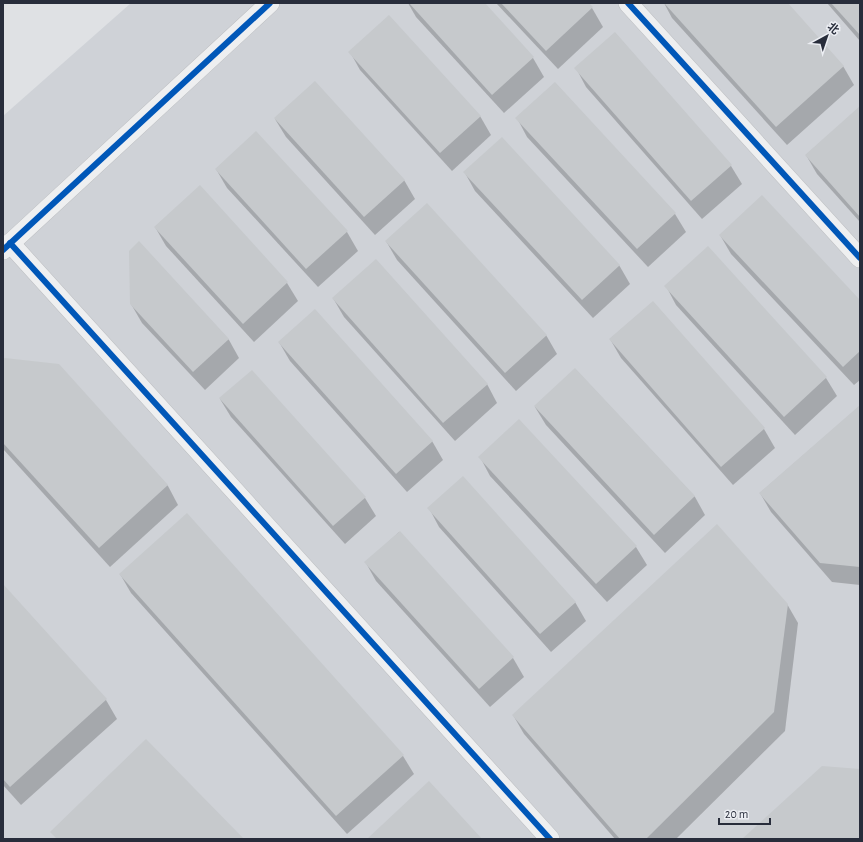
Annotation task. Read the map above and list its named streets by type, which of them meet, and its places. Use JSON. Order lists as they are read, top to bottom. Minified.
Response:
{"scale_bar":"20 m","north":"top right"}
